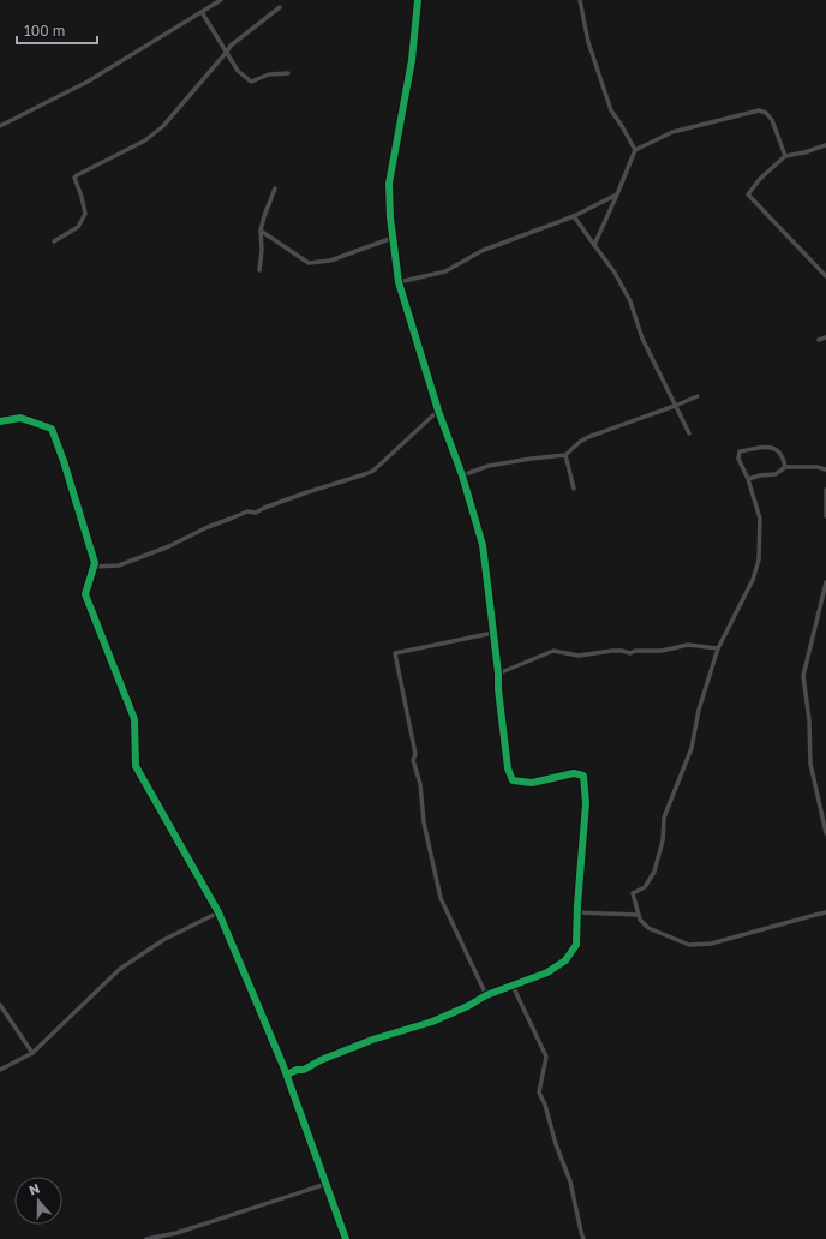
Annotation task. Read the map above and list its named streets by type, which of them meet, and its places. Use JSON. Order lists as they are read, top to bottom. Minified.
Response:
{"scale_bar":"100 m","north":"top"}
